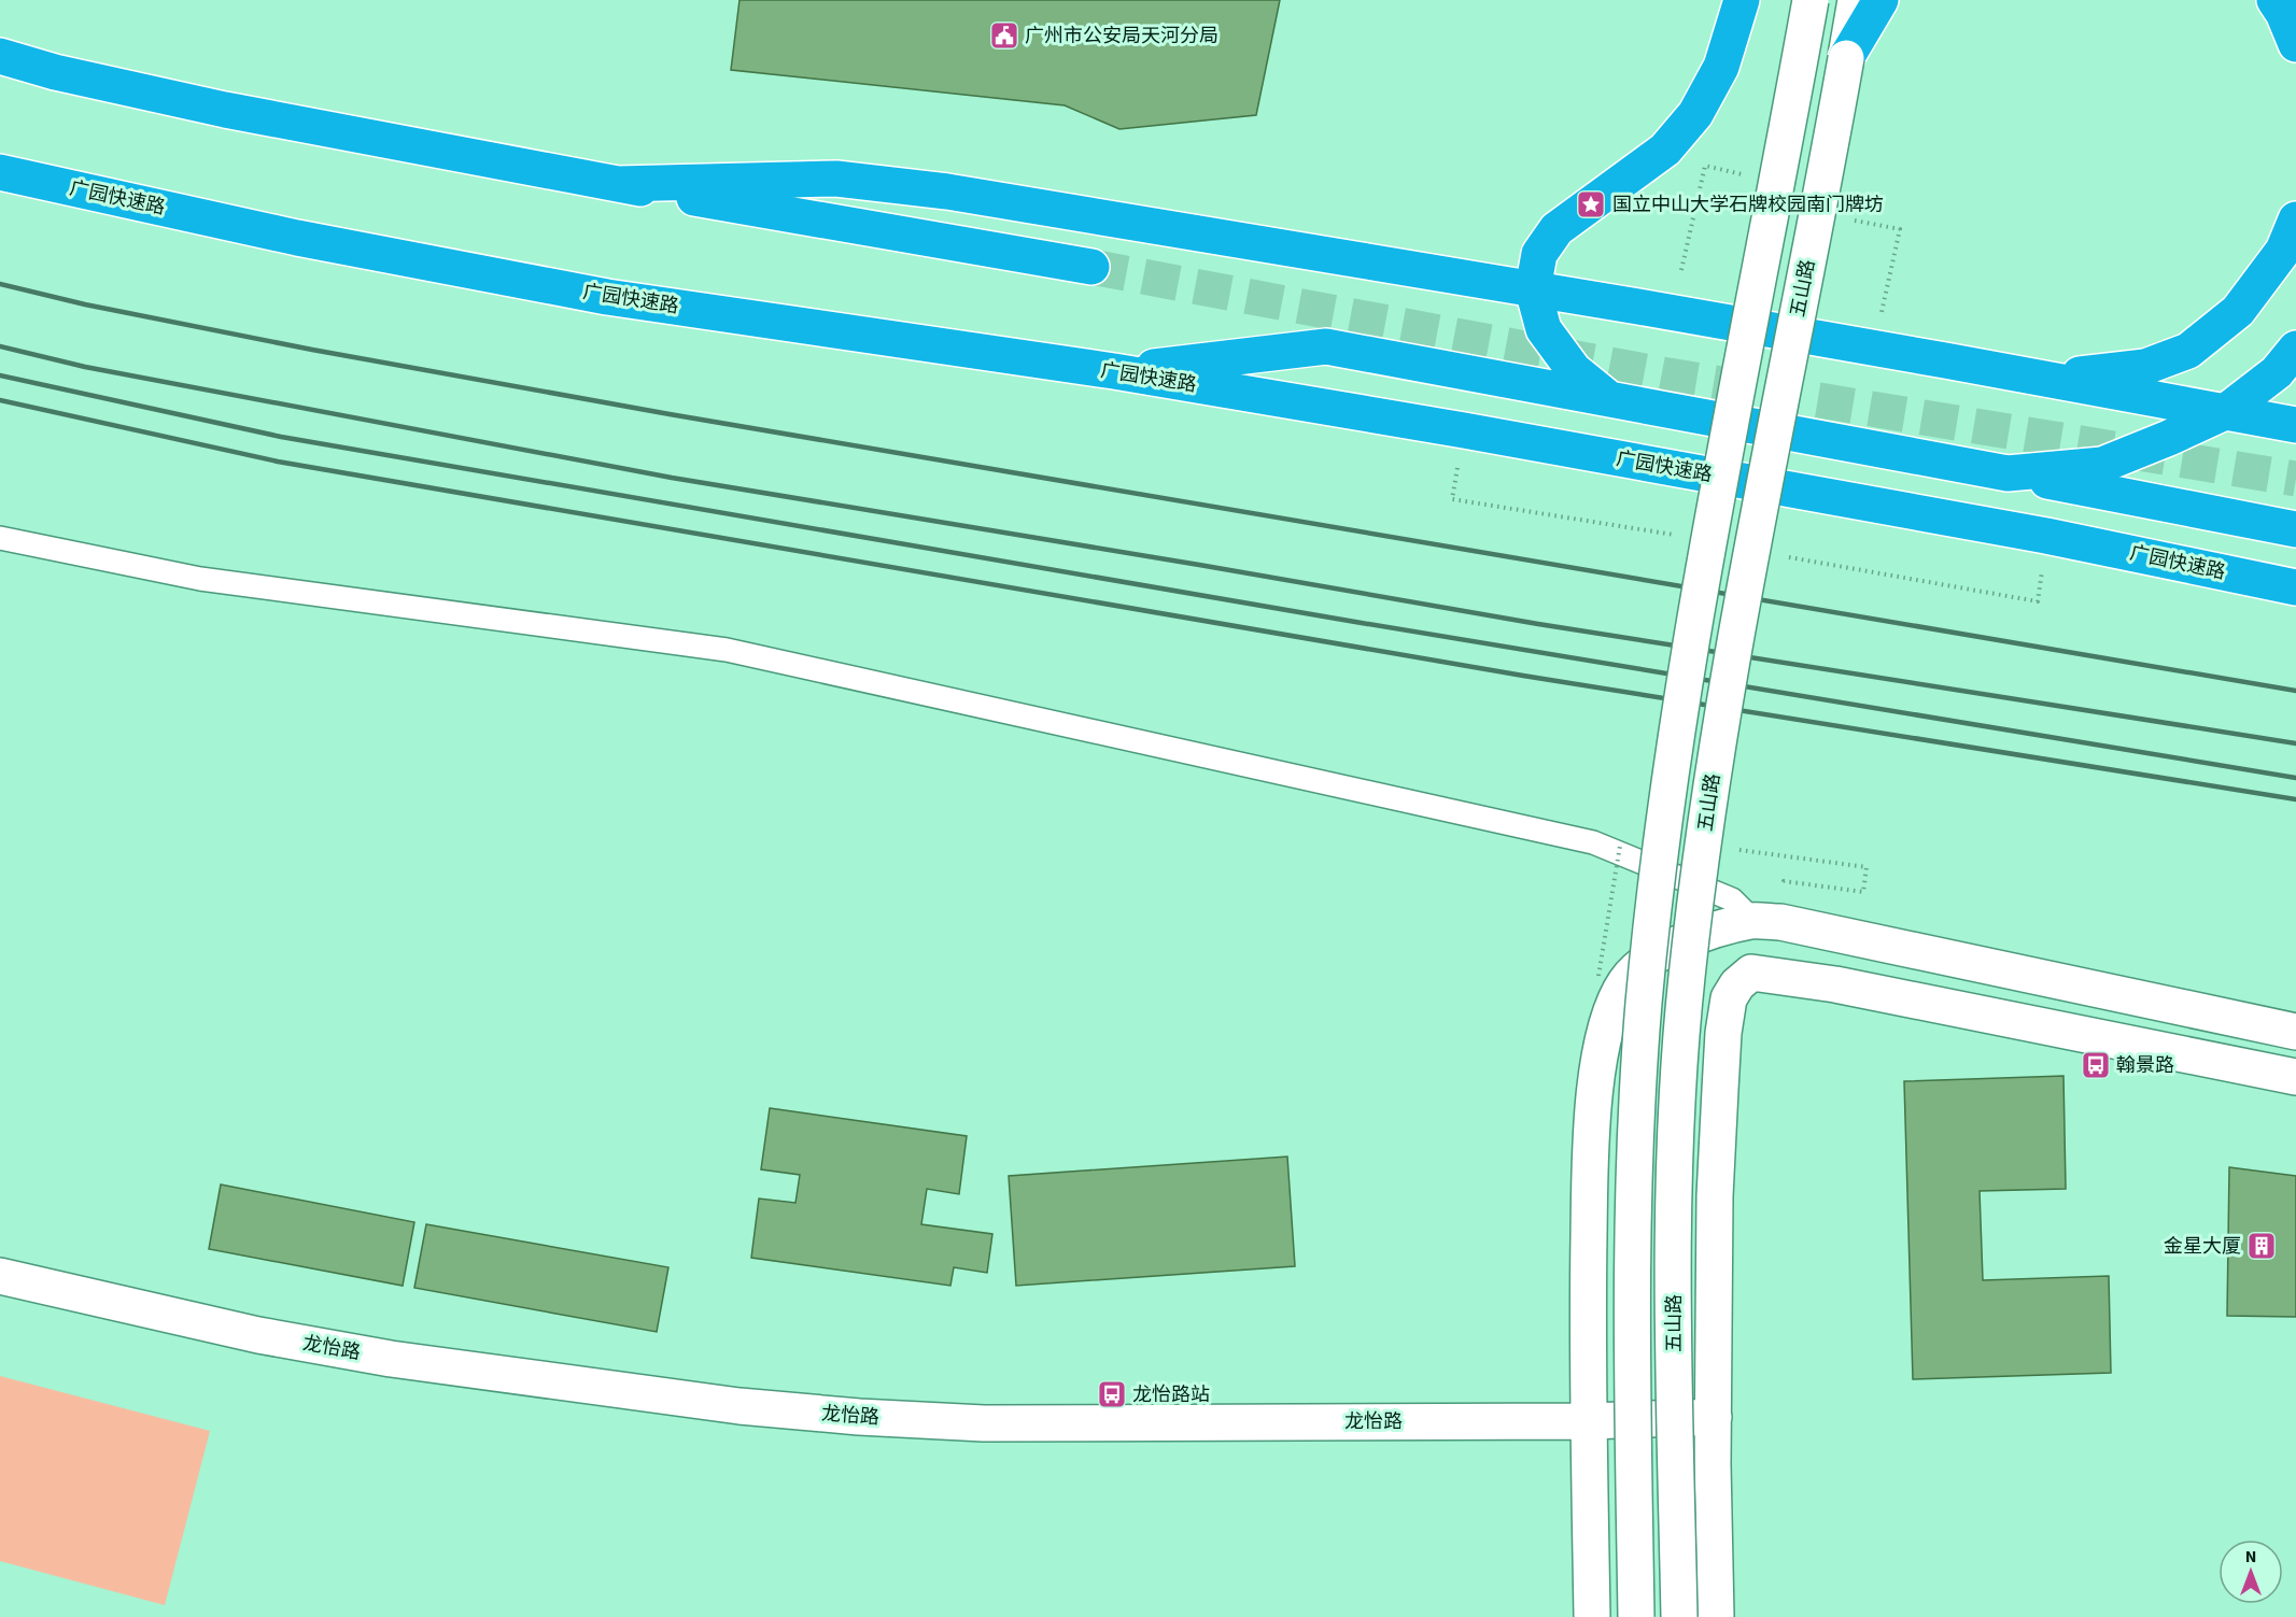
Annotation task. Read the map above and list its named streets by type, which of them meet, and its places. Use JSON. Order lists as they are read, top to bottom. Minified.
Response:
{"streets":{"highway":["广园快速路"],"street":["五山路","龙怡路"]},"places":{"public building":["广州市公安局天河分局"],"place":["国立中山大学石牌校园南门牌坊"],"bus stop":["翰景路","龙怡路站"],"building":["金星大厦"]},"north":"top"}
